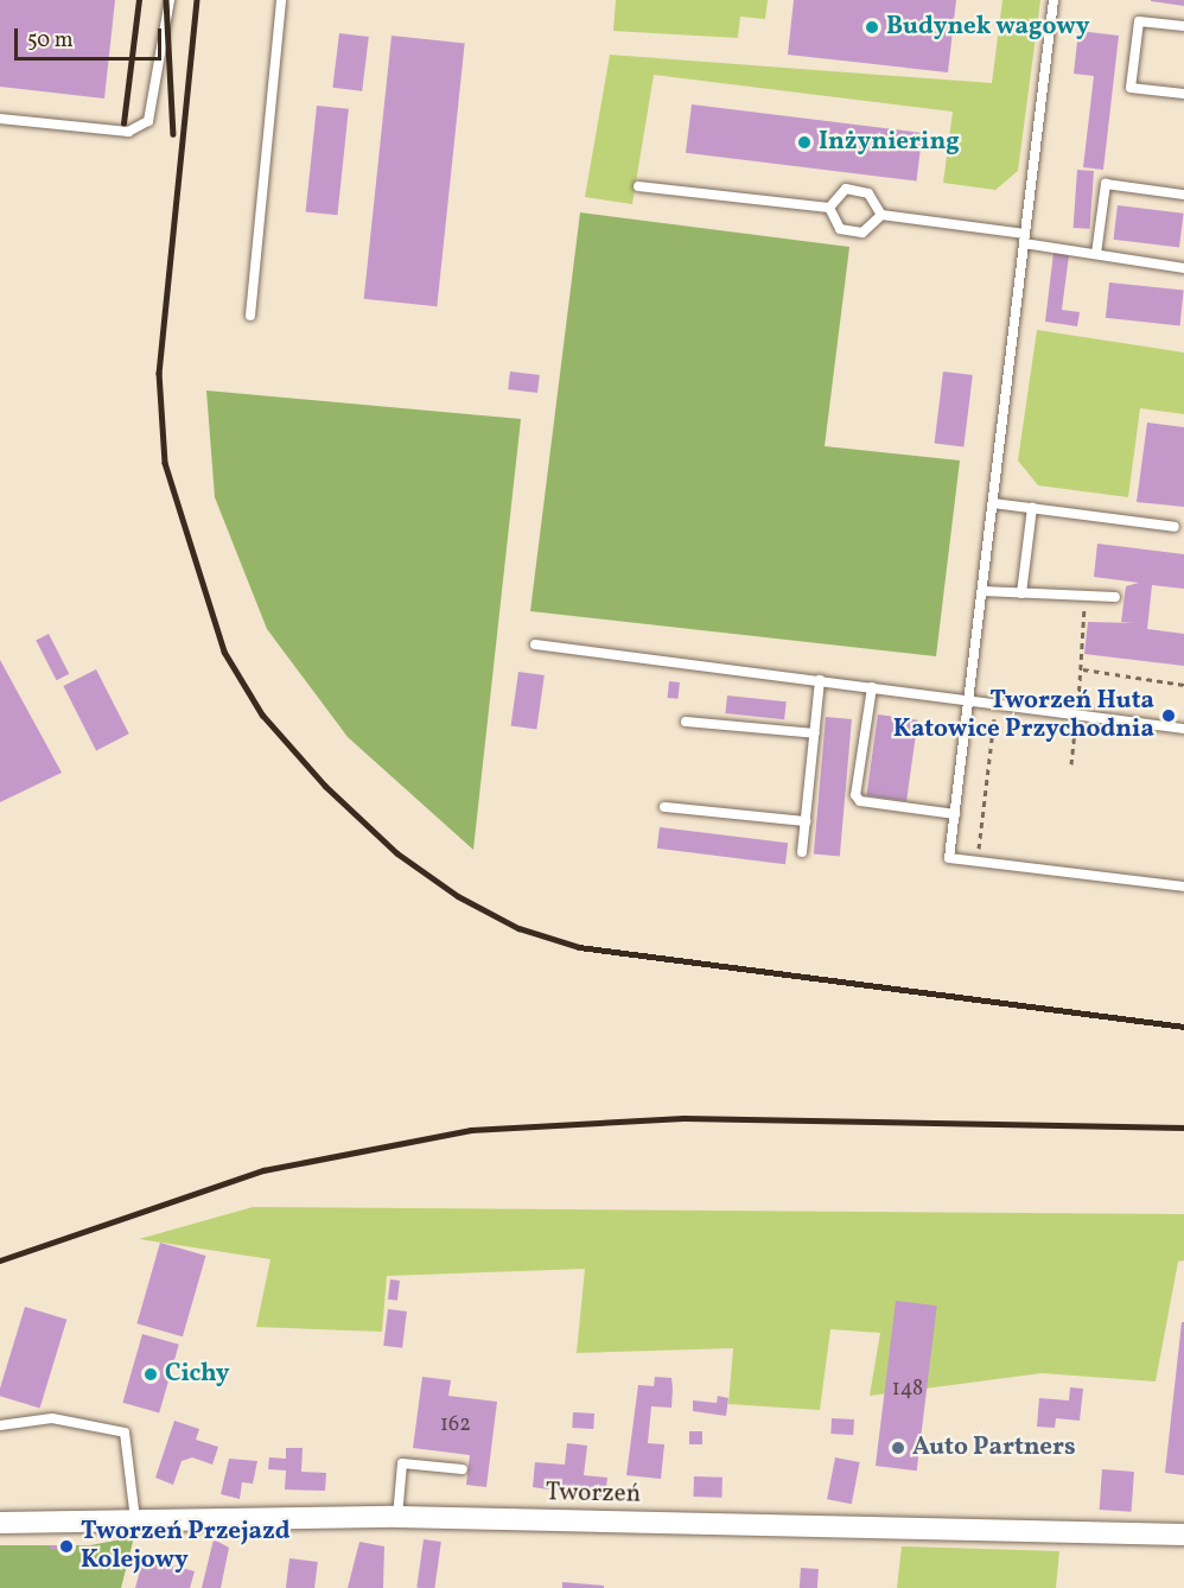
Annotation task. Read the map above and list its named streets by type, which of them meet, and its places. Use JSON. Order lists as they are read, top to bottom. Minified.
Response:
{"streets":{"street":["Tworzeń"]},"places":["Budynek wagowy","Inżyniering","Tworzeń Huta Katowice Przychodnia","Cichy","Auto Partners","Tworzeń Przejazd Kolejowy"],"house_numbers":["148","162"],"scale_bar":"50 m"}
